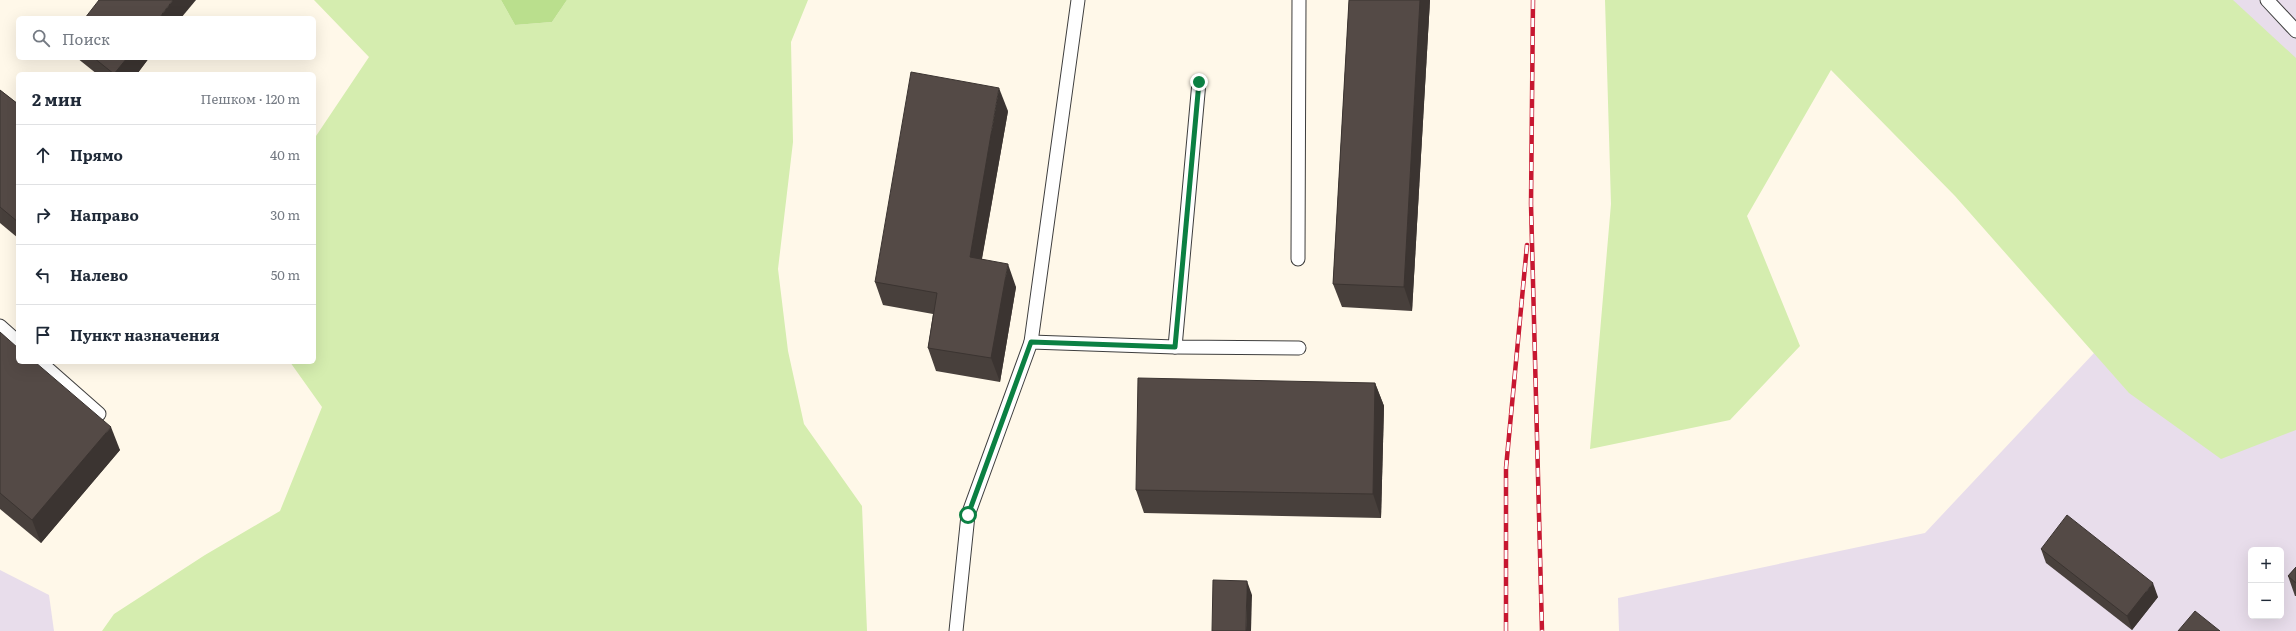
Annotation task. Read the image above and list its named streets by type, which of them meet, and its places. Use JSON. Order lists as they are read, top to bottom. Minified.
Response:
{"page":{"search":"Поиск","heading":["2 мин","Пешком · 120 m"],"list":[["Прямо","40 m"],["Направо","30 m"],["Налево","50 m"],"Пункт назначения"],"map_buttons":["+","−"]}}
